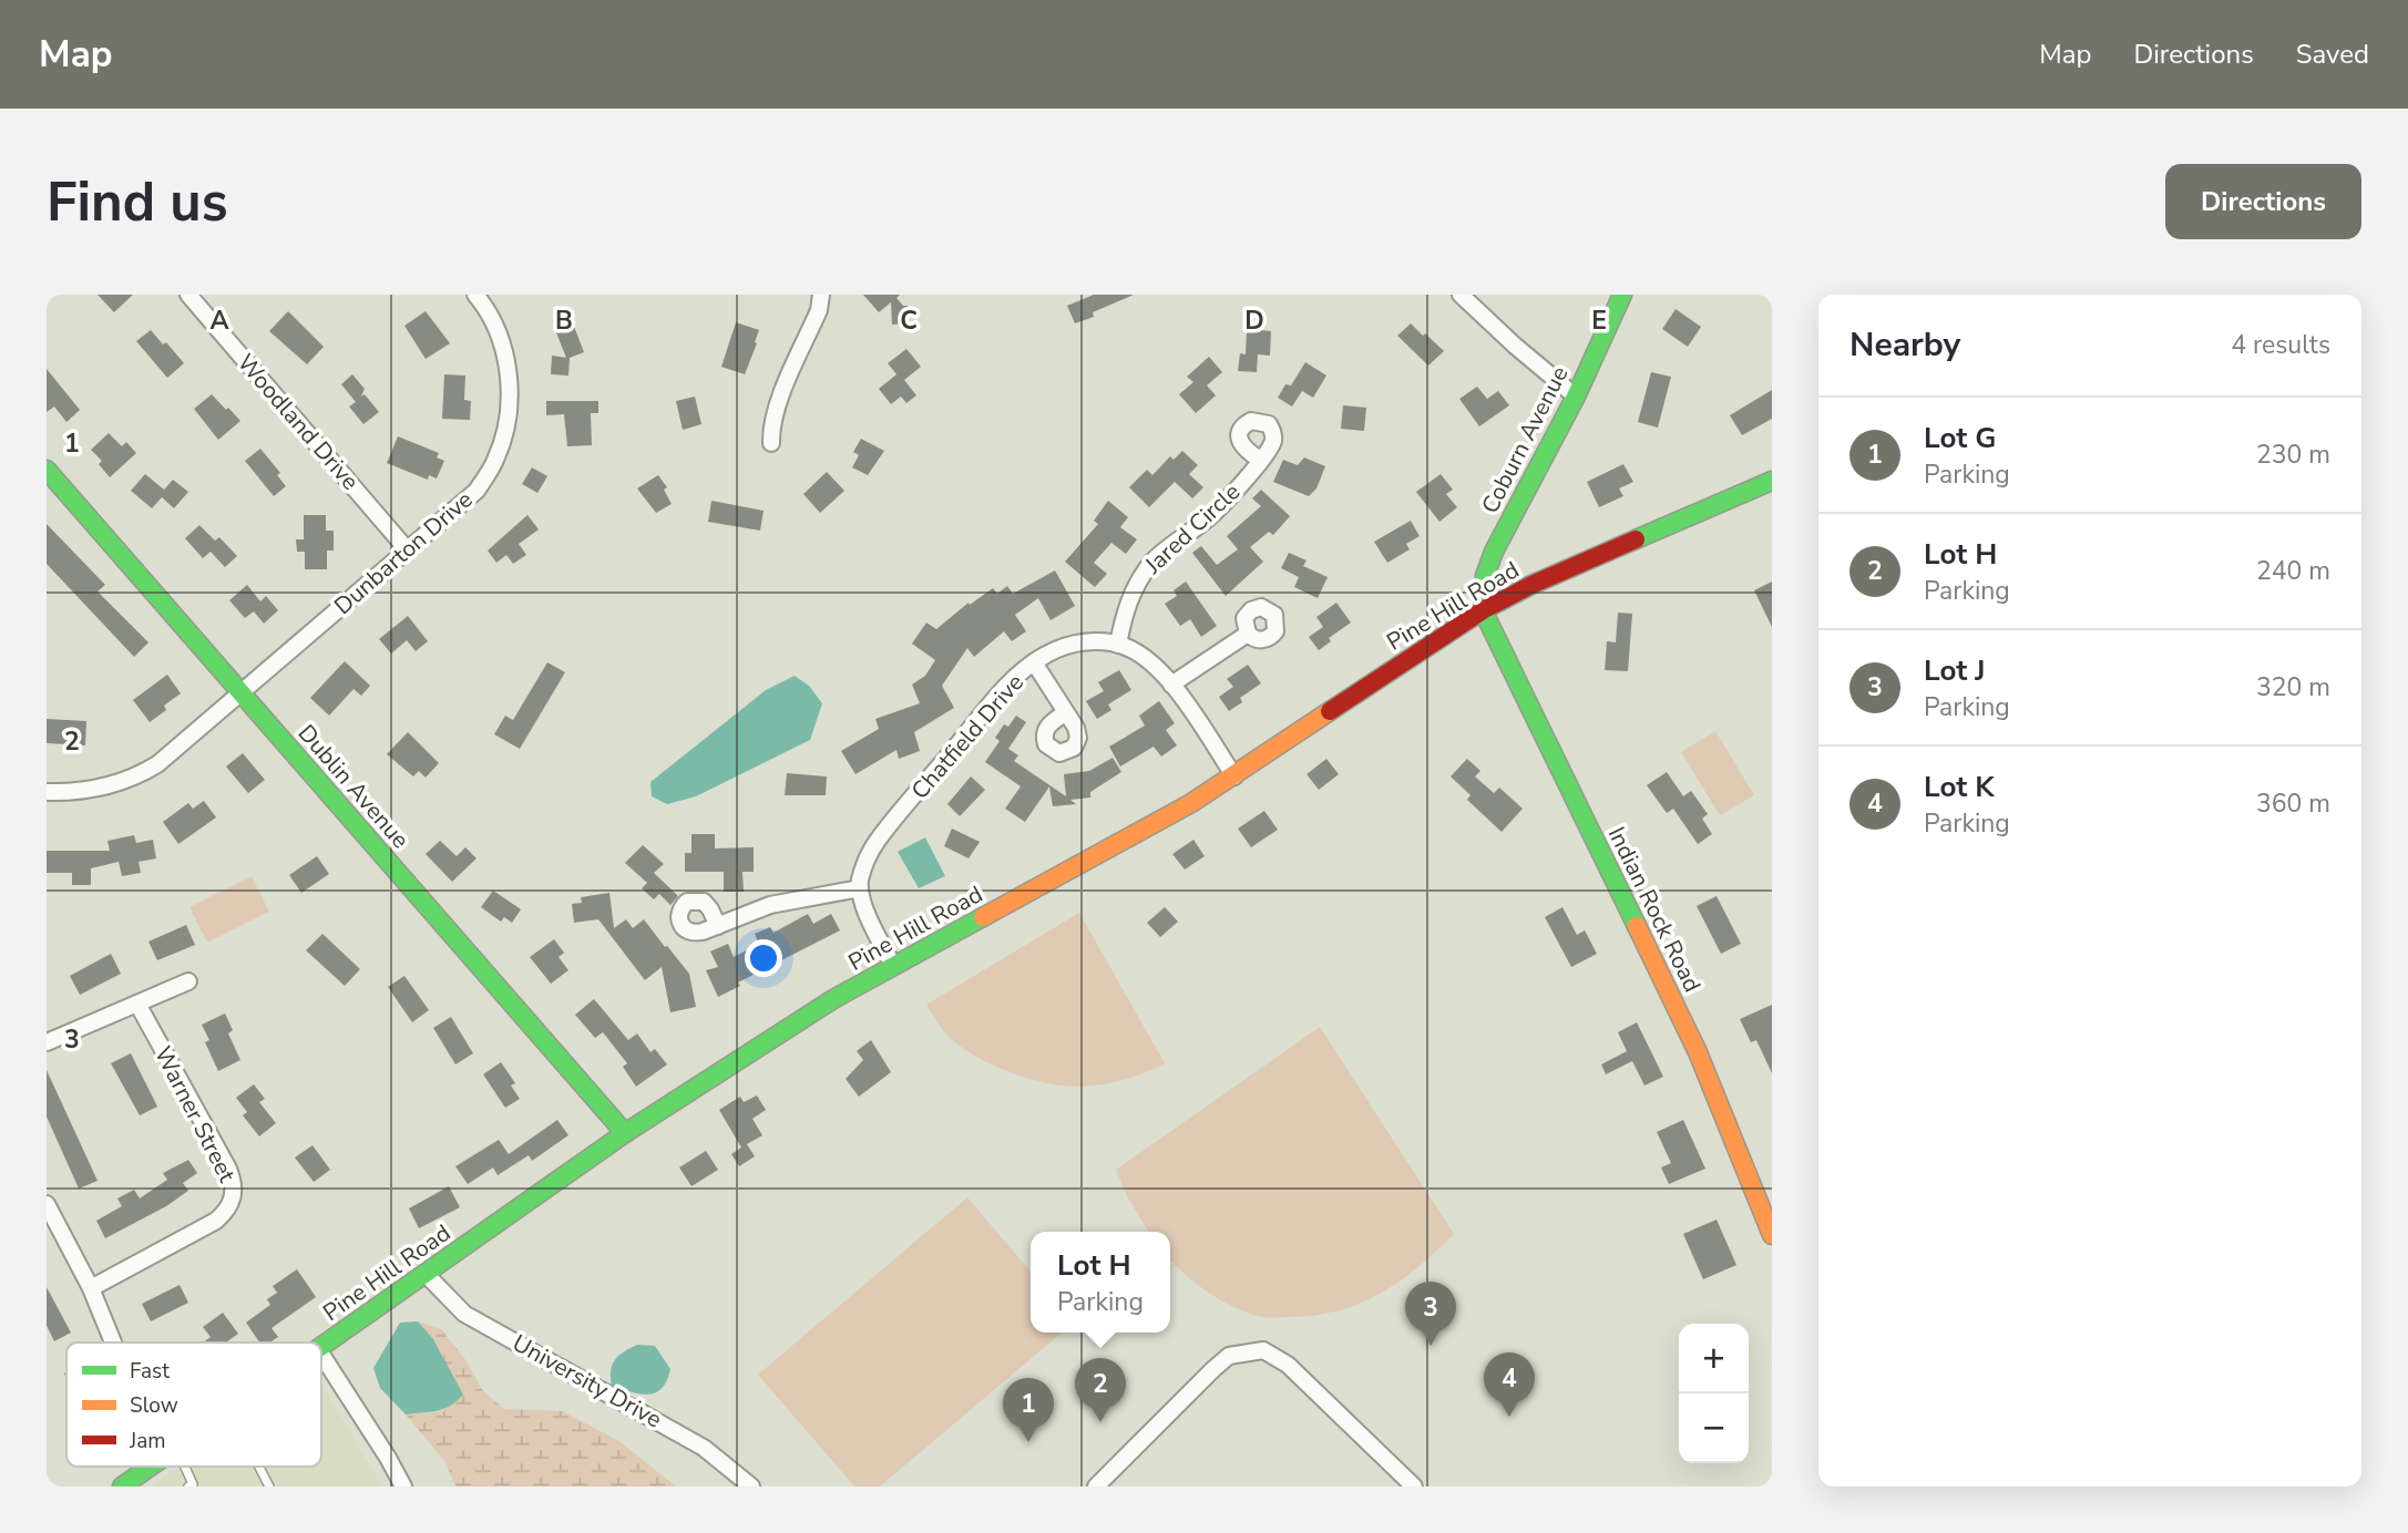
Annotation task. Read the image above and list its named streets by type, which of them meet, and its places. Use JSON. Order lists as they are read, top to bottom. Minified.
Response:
{"streets":{"street":["Woodland Drive","Coburn Avenue","Jared Circle","Dunbarton Drive","Pine Hill Road","Chatfield Drive","Dublin Avenue","Indian Rock Road","Warner Street","University Drive"]},"crossings":[["Woodland Drive","Dunbarton Drive"],["Coburn Avenue","Pine Hill Road"],["Coburn Avenue","Indian Rock Road"],["Jared Circle","Chatfield Drive"],["Dunbarton Drive","Dublin Avenue"],["Pine Hill Road","Chatfield Drive"],["Pine Hill Road","Dublin Avenue"],["Pine Hill Road","Indian Rock Road"],["Pine Hill Road","University Drive"]],"legend":["Fast","Slow","Jam"],"page":{"header":"Map","nav":["Map","Directions","Saved"],"buttons":"Directions","title":"Find us","heading":["Nearby","4 results"],"list":[{"mark":"1","name":"Lot G","note":"Parking","value":"230 m"},{"mark":"2","name":"Lot H","note":"Parking","value":"240 m"},{"mark":"3","name":"Lot J","note":"Parking","value":"320 m"},{"mark":"4","name":"Lot K","note":"Parking","value":"360 m"}],"popup":["Lot H","Parking"],"pins":["3","4","2","1"],"map_buttons":["+","−"]},"grid":{"columns":["A","B","C","D","E"],"rows":["1","2","3"]}}
